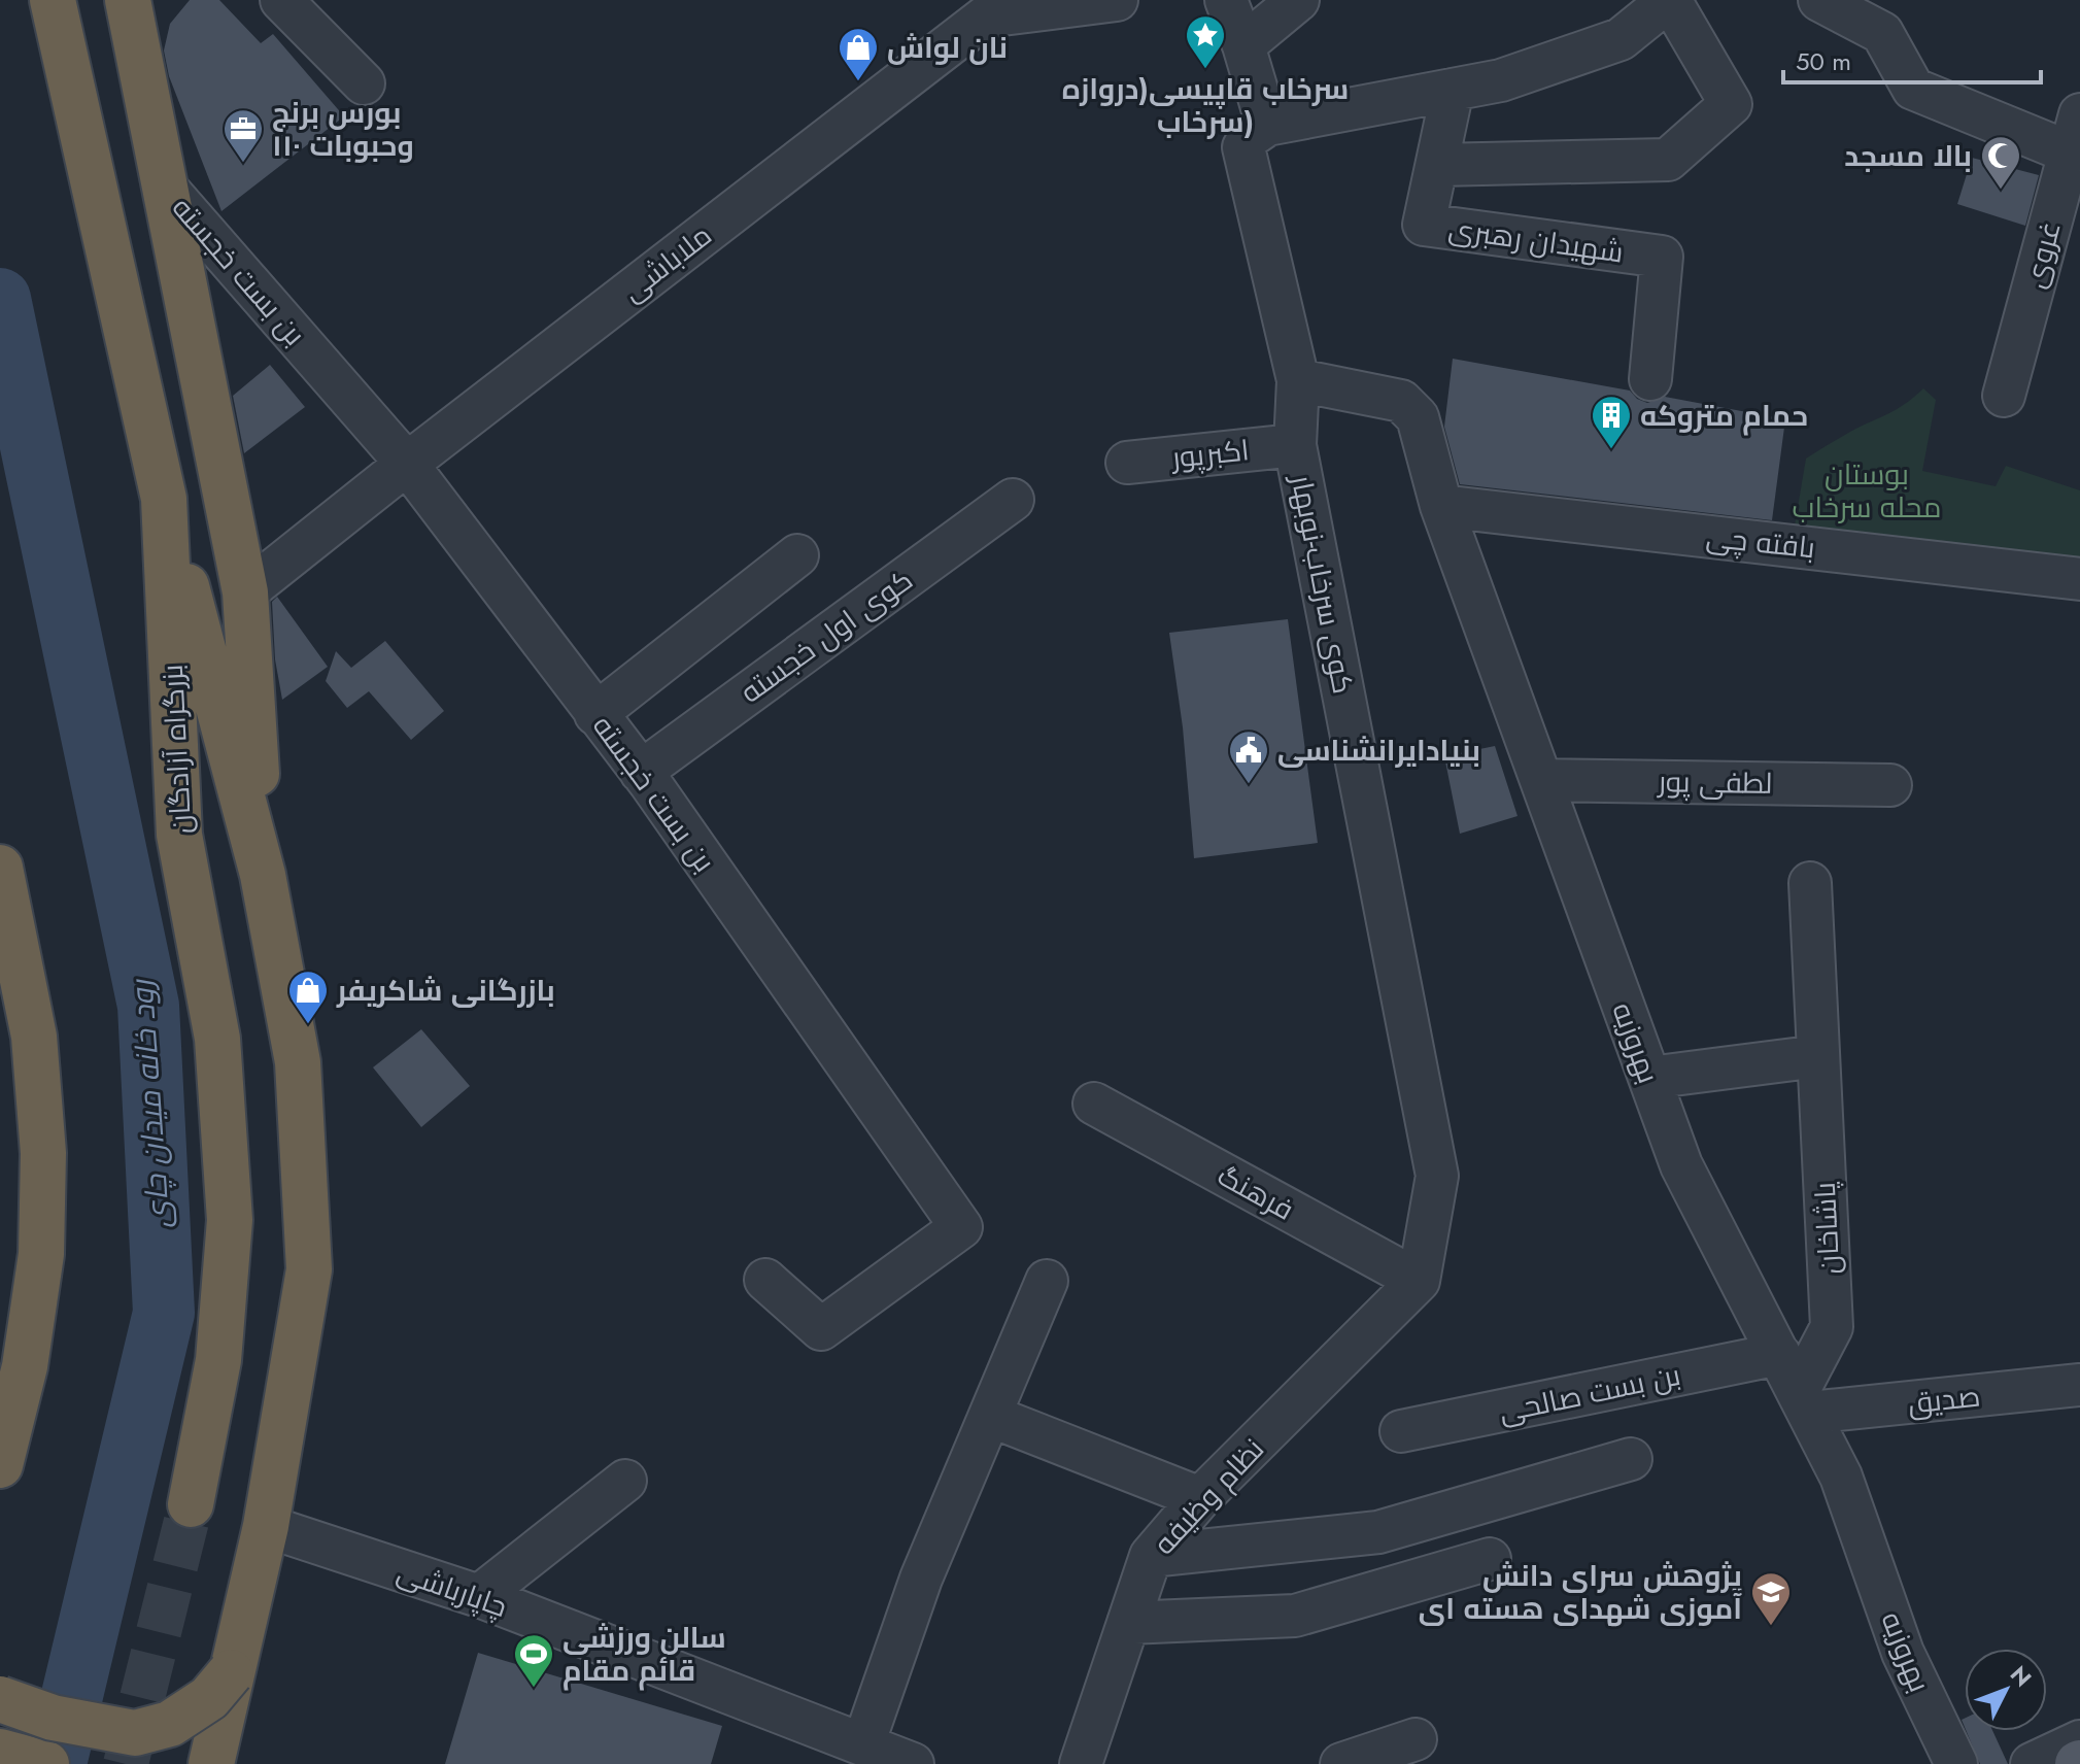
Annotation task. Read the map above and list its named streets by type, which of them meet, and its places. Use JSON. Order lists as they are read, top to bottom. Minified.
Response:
{"streets":{"highway":["بزرگراه آزادگان"],"street":["شهیدان رهبری","غروی","ملاباشی","بن بست خجسته","اکبرپور","بافته چی","کوی سرخاب-نوبهار","کوی اول خجسته","لطفی پور","بهروزیه","فرهنگ","پاشاخان","بن بست صالحی","صدیق","نظام وظیفه","چاپارباشی"]},"crossings":[["ملاباشی","بن بست خجسته"],["بن بست خجسته","کوی اول خجسته"],["اکبرپور","کوی سرخاب-نوبهار"],["بافته چی","بهروزیه"],["کوی سرخاب-نوبهار","بهروزیه"],["کوی سرخاب-نوبهار","فرهنگ"],["کوی سرخاب-نوبهار","نظام وظیفه"],["لطفی پور","بهروزیه"],["بهروزیه","پاشاخان"],["بهروزیه","بن بست صالحی"],["بهروزیه","صدیق"],["فرهنگ","نظام وظیفه"],["پاشاخان","صدیق"]],"water":["رود خانه میدان چای"],"parks":["بوستان محله سرخاب"],"places":{"place":["سرخاب قاپیسی(دروازه سرخاب)"],"shop":["نان لواش","بازرگانی شاکریفر"],"office":["بورس برنج وحبوبات ۱۱۰"],"mosque":["بالا مسجد"],"building":["حمام متروکه"],"public building":["بنیادایرانشناسی"],"school or university":["پژوهش سرای دانش آموزی شهدای هسته ای"],"sports":["سالن ورزشی قائم مقام"]},"scale_bar":"50 m","north":"top right"}
